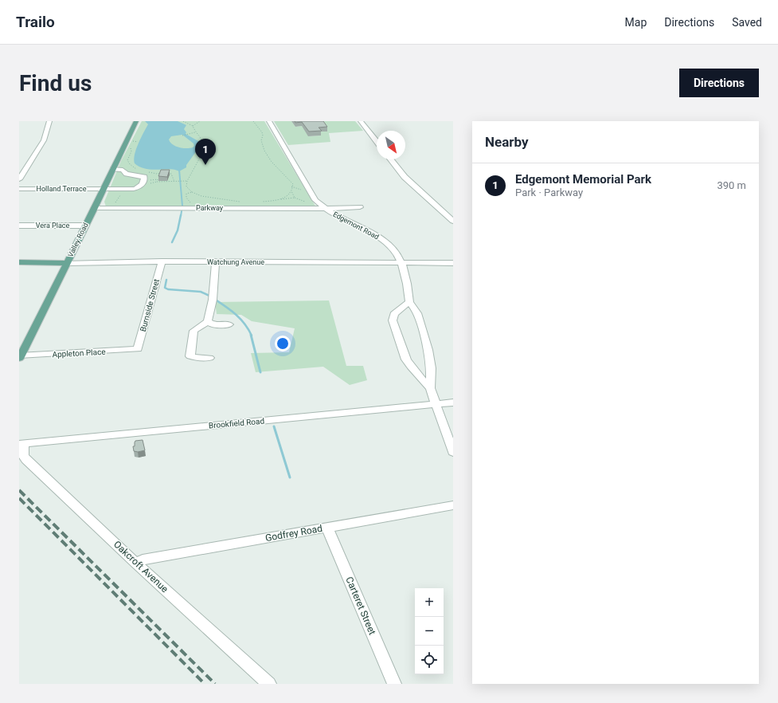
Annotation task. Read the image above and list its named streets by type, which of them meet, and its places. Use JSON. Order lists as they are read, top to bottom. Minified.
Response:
{"streets":{"main road":["Valley Road","Watchung Avenue"],"street":["Holland Terrace","Parkway","Vera Place","Edgemont Road","Burnside Street","Appleton Place","Brookfield Road","Godfrey Road","Oakcroft Avenue","Carteret Street"]},"crossings":[["Holland Terrace","Valley Road"],["Parkway","Edgemont Road"],["Parkway","Valley Road"],["Vera Place","Valley Road"],["Edgemont Road","Watchung Avenue"],["Edgemont Road","Brookfield Road"],["Valley Road","Watchung Avenue"],["Valley Road","Appleton Place"],["Watchung Avenue","Burnside Street"],["Burnside Street","Appleton Place"],["Brookfield Road","Oakcroft Avenue"],["Godfrey Road","Oakcroft Avenue"],["Godfrey Road","Carteret Street"]],"north":"bottom right","page":{"header":"Trailo","nav":["Map","Directions","Saved"],"buttons":"Directions","title":"Find us","heading":"Nearby","pins":"1","list":[{"mark":"1","name":"Edgemont Memorial Park","note":"Park · Parkway","value":"390 m"}],"map_buttons":["+","−"]}}
